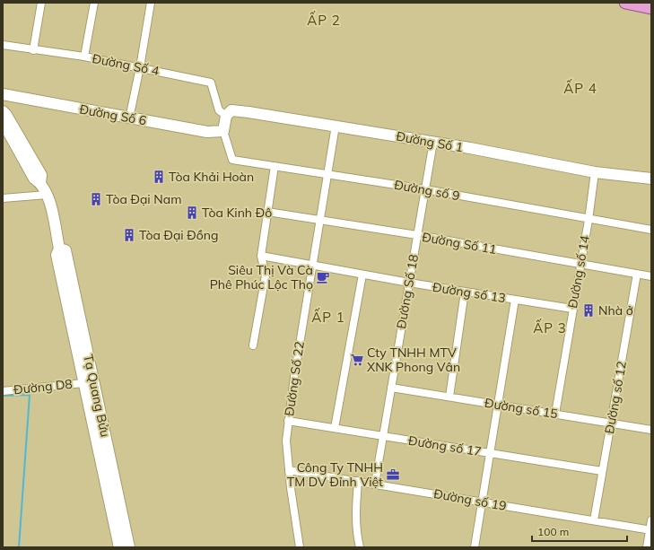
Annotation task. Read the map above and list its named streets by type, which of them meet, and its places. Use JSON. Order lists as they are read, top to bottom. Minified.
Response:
{"streets":{"street":["Đường Số 4","Đường Số 6","Đường Số 1","Đường số 9","Đường Số 11","Đường số 14","Đường Số 18","Đường số 13","Đường Số 22","Đường D8","Tạ Quang Bửu","Đường số 12","Đường số 15","Đường số 17","Đường số 19"]},"crossings":[["Đường Số 4","Đường Số 1"],["Đường Số 6","Đường số 9"],["Đường Số 1","Đường số 14"],["Đường Số 1","Đường Số 18"],["Đường Số 1","Đường Số 22"],["Đường số 9","Đường số 14"],["Đường số 9","Đường Số 18"],["Đường số 9","Đường Số 22"],["Đường Số 11","Đường số 14"],["Đường Số 11","Đường Số 18"],["Đường Số 11","Đường Số 22"],["Đường Số 11","Đường số 12"],["Đường số 14","Đường số 13"],["Đường số 14","Đường số 15"],["Đường Số 18","Đường số 13"],["Đường Số 18","Đường số 15"],["Đường Số 18","Đường số 17"],["Đường Số 18","Đường số 19"],["Đường số 13","Đường Số 22"],["Đường Số 22","Đường số 17"],["Đường Số 22","Đường số 19"],["Đường D8","Tạ Quang Bửu"],["Đường số 12","Đường số 15"],["Đường số 12","Đường số 17"],["Đường số 12","Đường số 19"]],"districts":["ẤP 2","ẤP 4","ẤP 1","ẤP 3"],"places":{"building":["Tòa Khải Hoàn","Tòa Đại Nam","Tòa Kinh Đô","Tòa Đại Đồng","Nhà ở"],"cafe":["Siêu Thị Và Cà Phê Phúc Lộc Thọ"],"supermarket":["Cty TNHH MTV XNK Phong Vân"],"office":["Công Ty TNHH TM DV Đỉnh Việt"]},"scale_bar":"100 m"}
